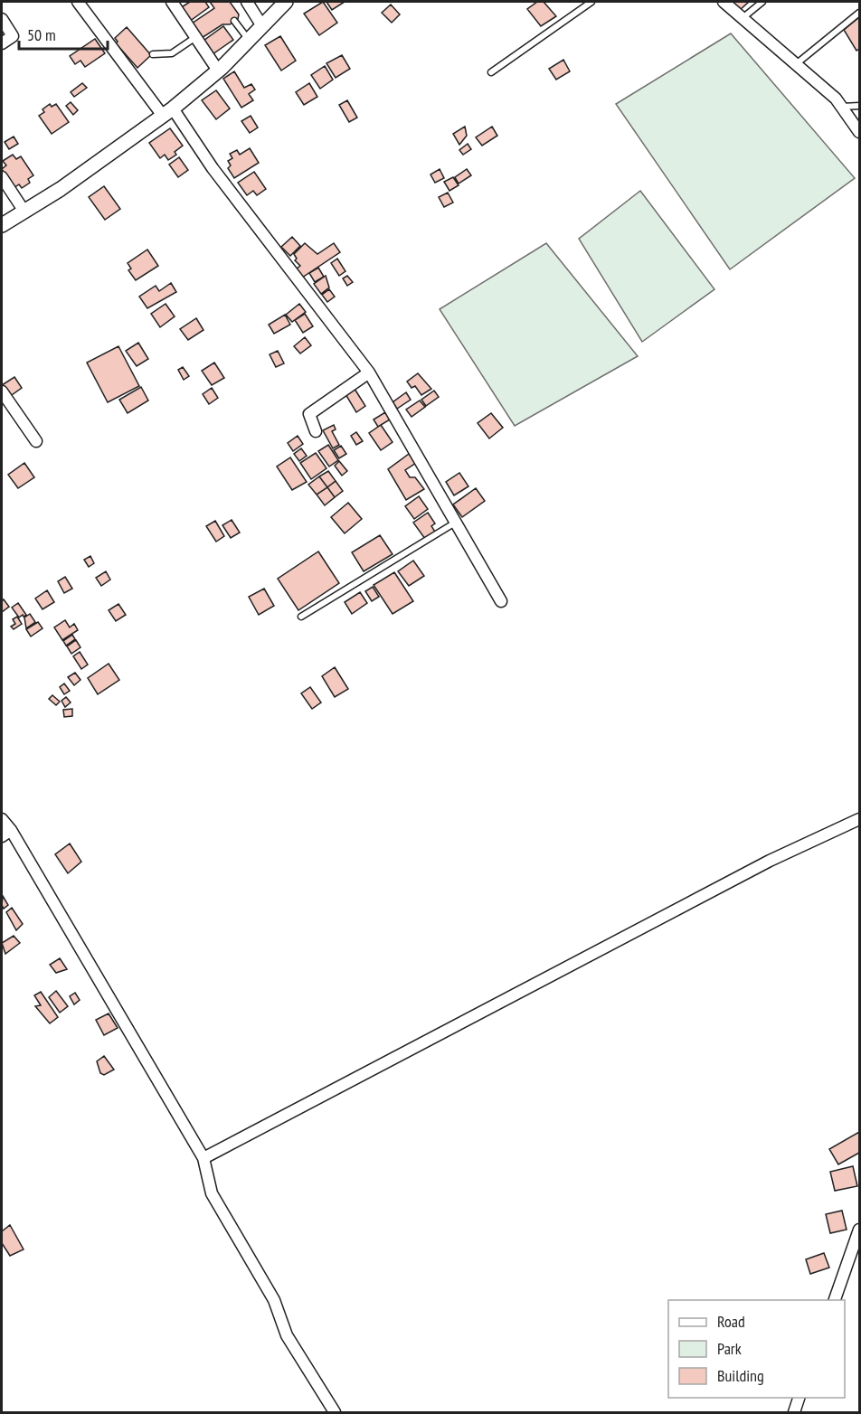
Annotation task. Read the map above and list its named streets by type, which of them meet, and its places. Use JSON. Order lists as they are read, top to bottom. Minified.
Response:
{"legend":["Road","Park","Building"],"scale_bar":"50 m"}
